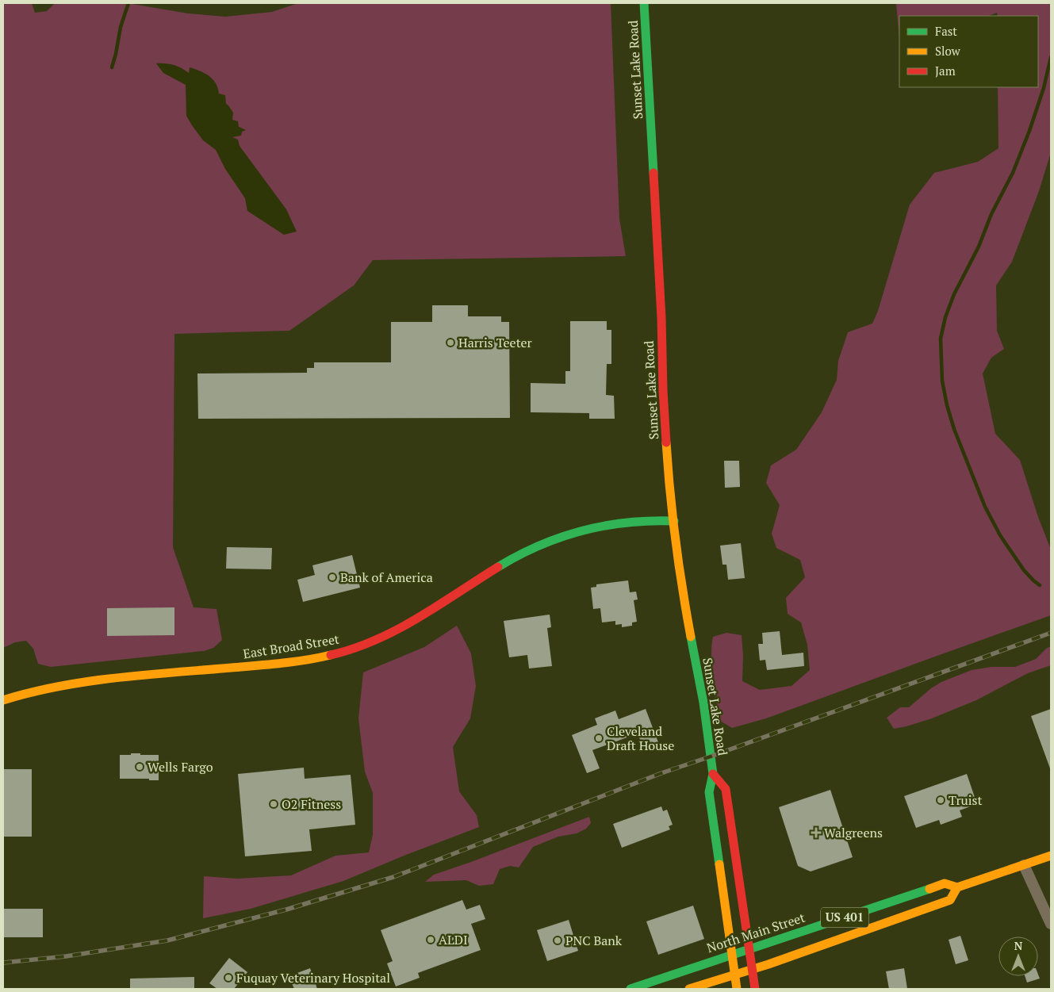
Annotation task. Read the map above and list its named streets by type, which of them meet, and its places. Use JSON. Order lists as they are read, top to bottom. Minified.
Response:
{"streets":{"main road":["Sunset Lake Road","East Broad Street","US 401","North Main Street"]},"crossings":[["Sunset Lake Road","East Broad Street"],["Sunset Lake Road","North Main Street"]],"places":{"other":["Harris Teeter","Bank of America","Cleveland Draft House","Wells Fargo","Truist","O2 Fitness","ALDI","PNC Bank","Fuquay Veterinary Hospital"],"health":["Walgreens"]},"legend":["Fast","Slow","Jam"],"north":"top"}
